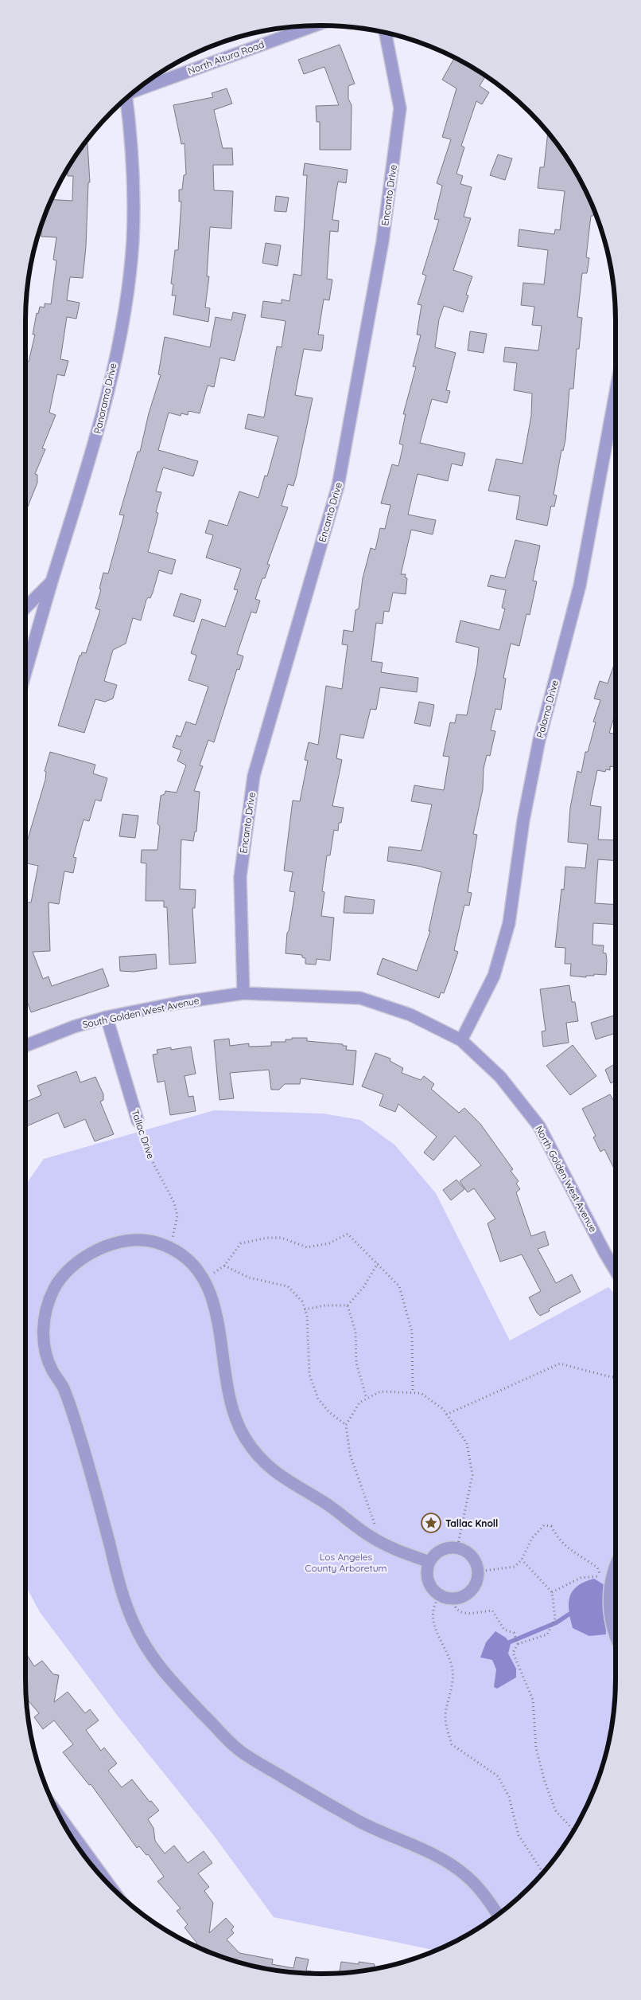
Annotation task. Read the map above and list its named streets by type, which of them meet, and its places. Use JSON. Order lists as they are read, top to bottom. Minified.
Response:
{"streets":{"street":["North Altura Road","Encanto Drive","Panorama Drive","Paloma Drive","South Golden West Avenue","Tallac Drive","North Golden West Avenue"]},"crossings":[["Encanto Drive","South Golden West Avenue"],["Encanto Drive","North Golden West Avenue"],["Paloma Drive","North Golden West Avenue"],["South Golden West Avenue","Tallac Drive"],["South Golden West Avenue","North Golden West Avenue"]],"parks":["Los Angeles County Arboretum"],"places":{"place":["Tallac Knoll"]}}
